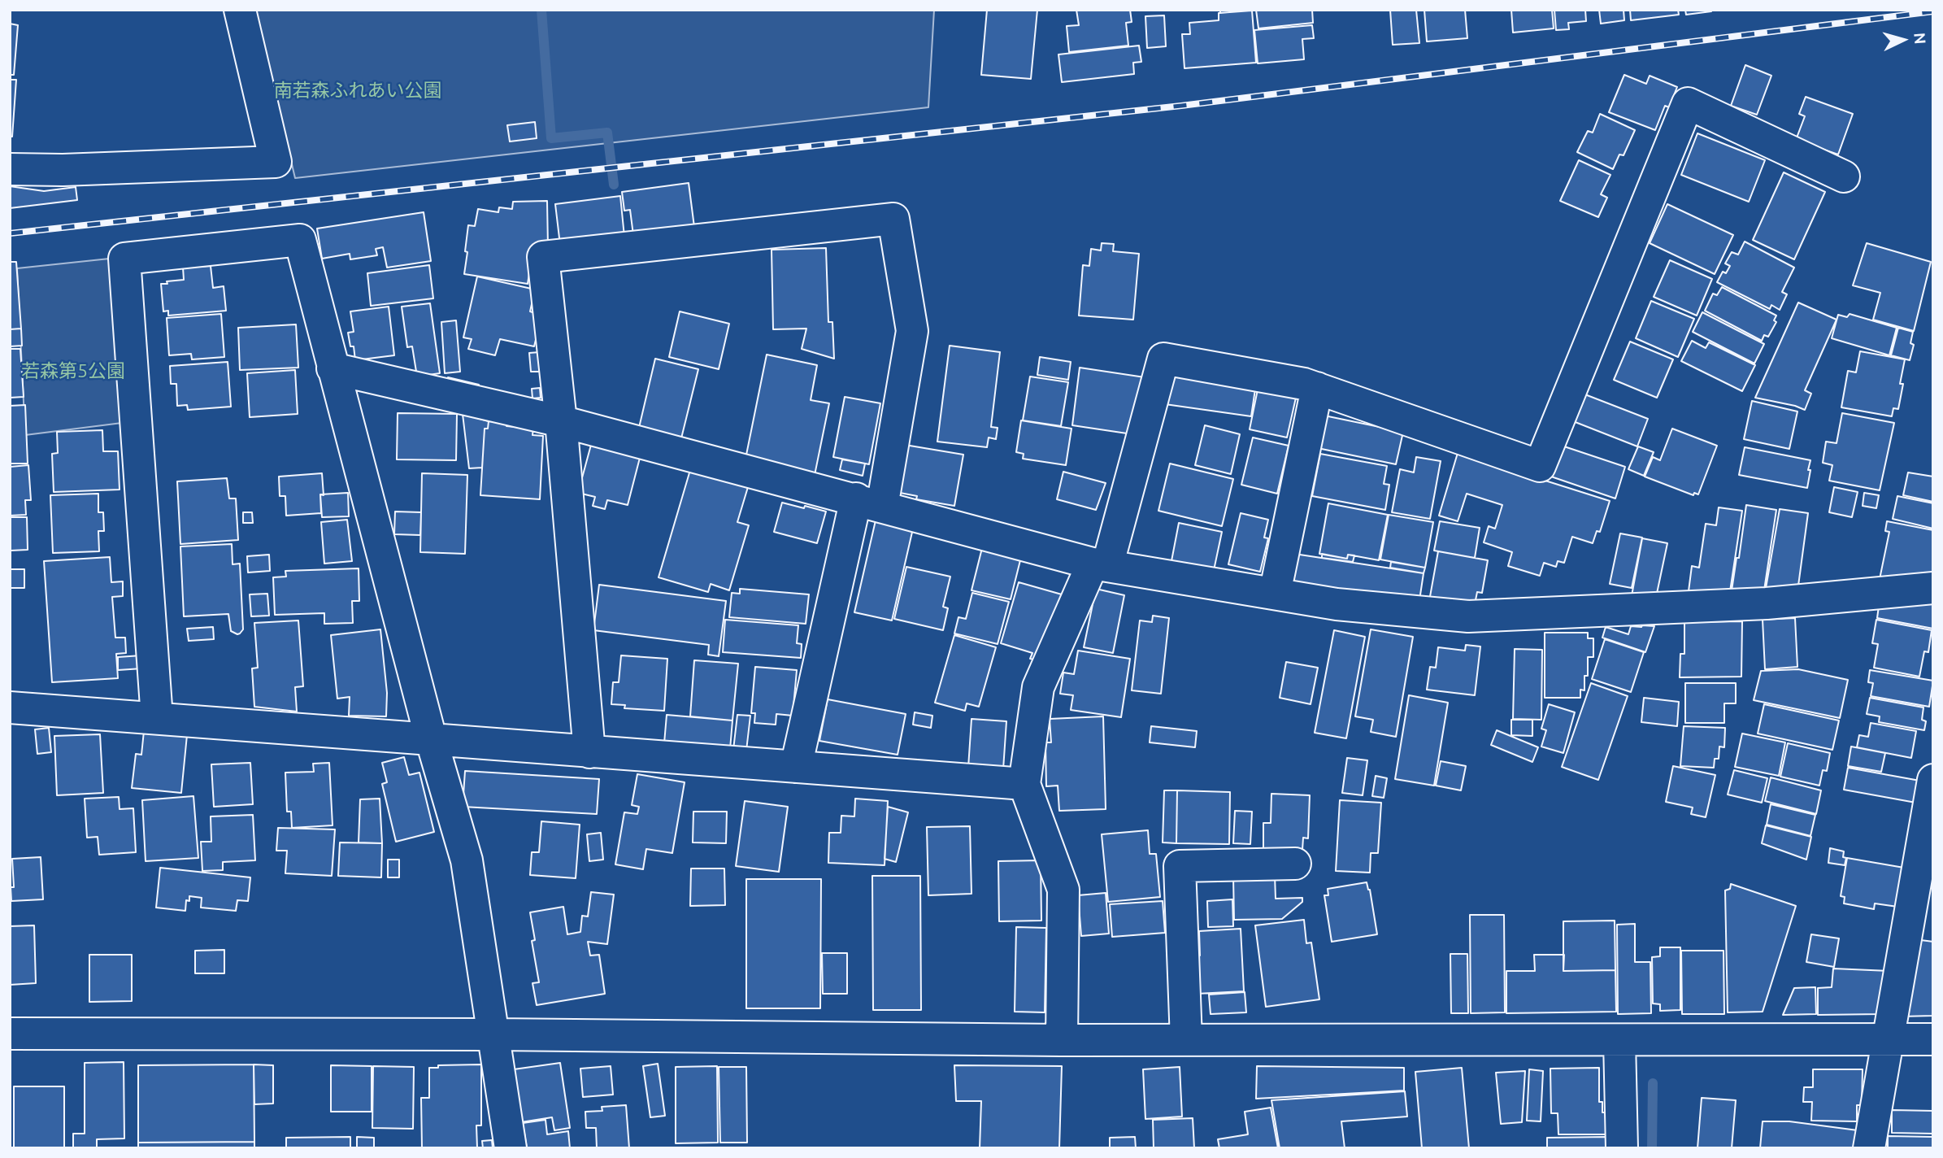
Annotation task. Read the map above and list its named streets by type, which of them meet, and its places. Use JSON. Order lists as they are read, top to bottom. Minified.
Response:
{"parks":["南若森ふれあい公園","若森第5公園"],"north":"right"}
